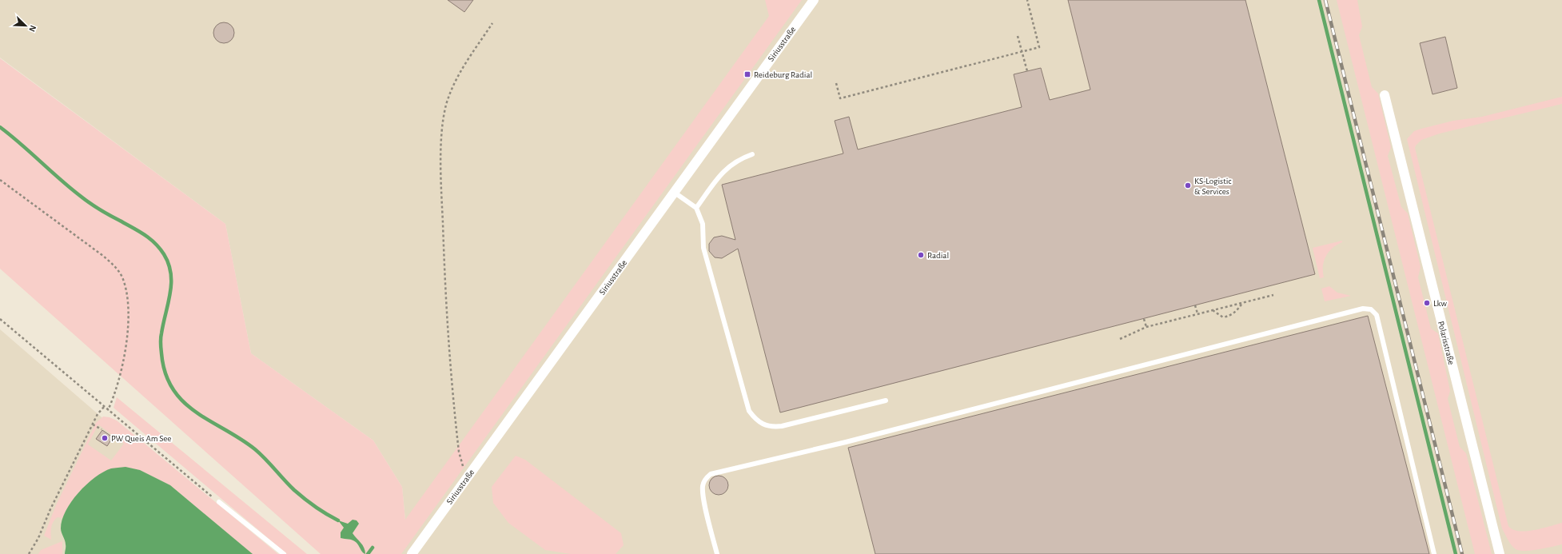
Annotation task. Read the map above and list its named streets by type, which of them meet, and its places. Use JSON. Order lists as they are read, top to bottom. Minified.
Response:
{"streets":{"street":["Siriusstraße","Polarisstraße"]},"places":{"transit":["Reideburg Radial"],"other":["KS-Logistic & Services","Radial","Lkw","PW Queis Am See"]},"north":"bottom right"}
